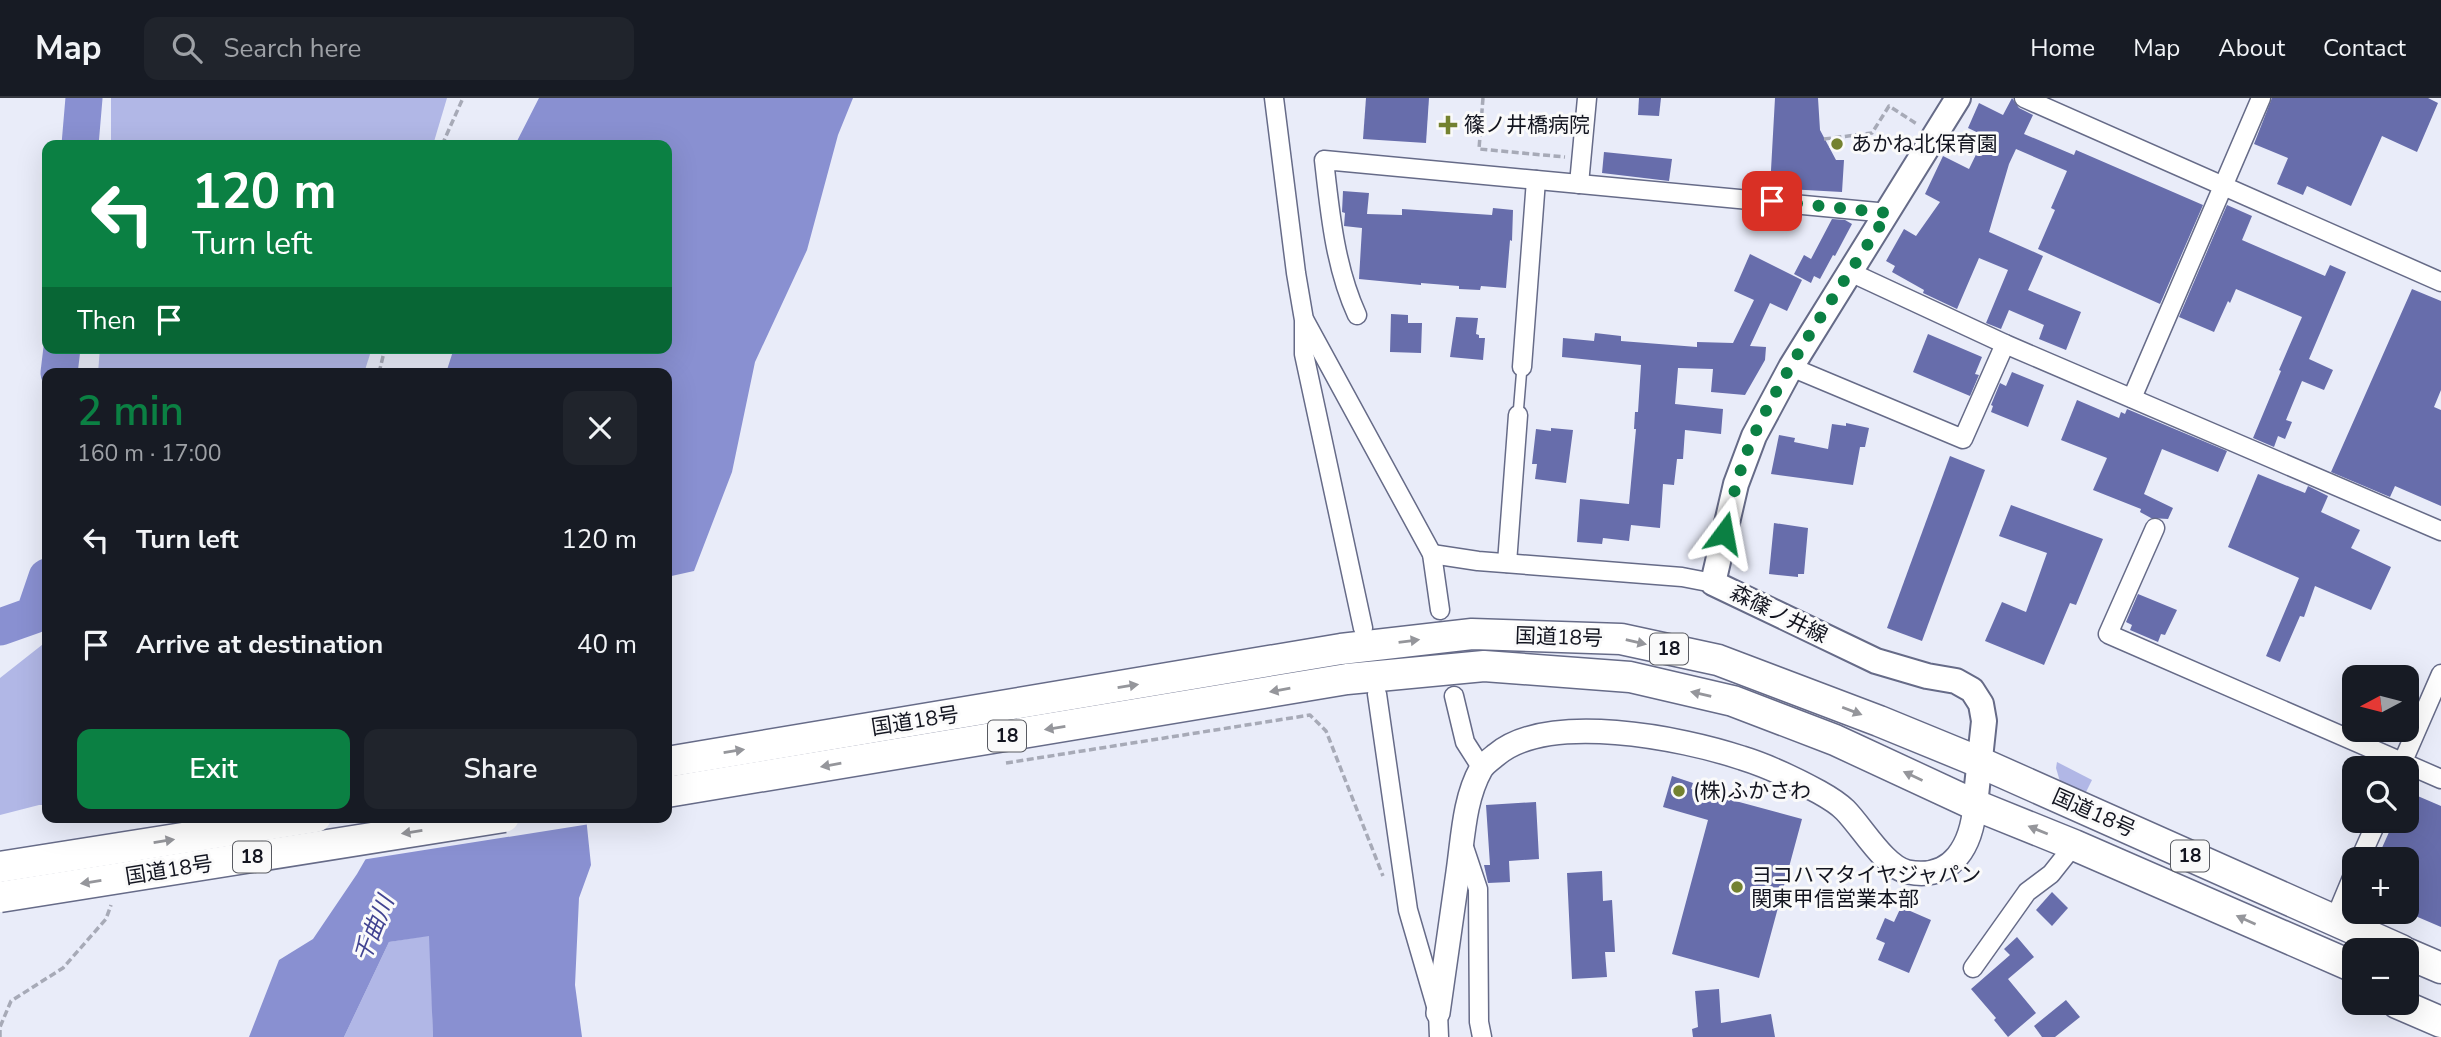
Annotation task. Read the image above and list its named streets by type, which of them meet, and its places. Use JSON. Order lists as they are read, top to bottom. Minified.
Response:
{"streets":{"highway":["国道18号","18"],"main road":["森篠ノ井線"]},"crossings":[["森篠ノ井線","国道18号"]],"water":["千曲川"],"places":{"health":["篠ノ井橋病院"],"other":["あかね北保育園","(株)ふかさわ","ヨコハマタイヤジャパン 関東甲信営業本部"]},"north":"left","page":{"header":"Map","search":"Search here","nav":["Home","Map","About","Contact"],"turn":["120 m","Turn left"],"then":"Then","heading":["2 min","160 m · 17:00"],"list":[{"name":"Turn left","value":"120 m"},{"name":"Arrive at destination","value":"40 m"}],"map_buttons":["+","−"],"buttons":["Exit","Share"]}}
